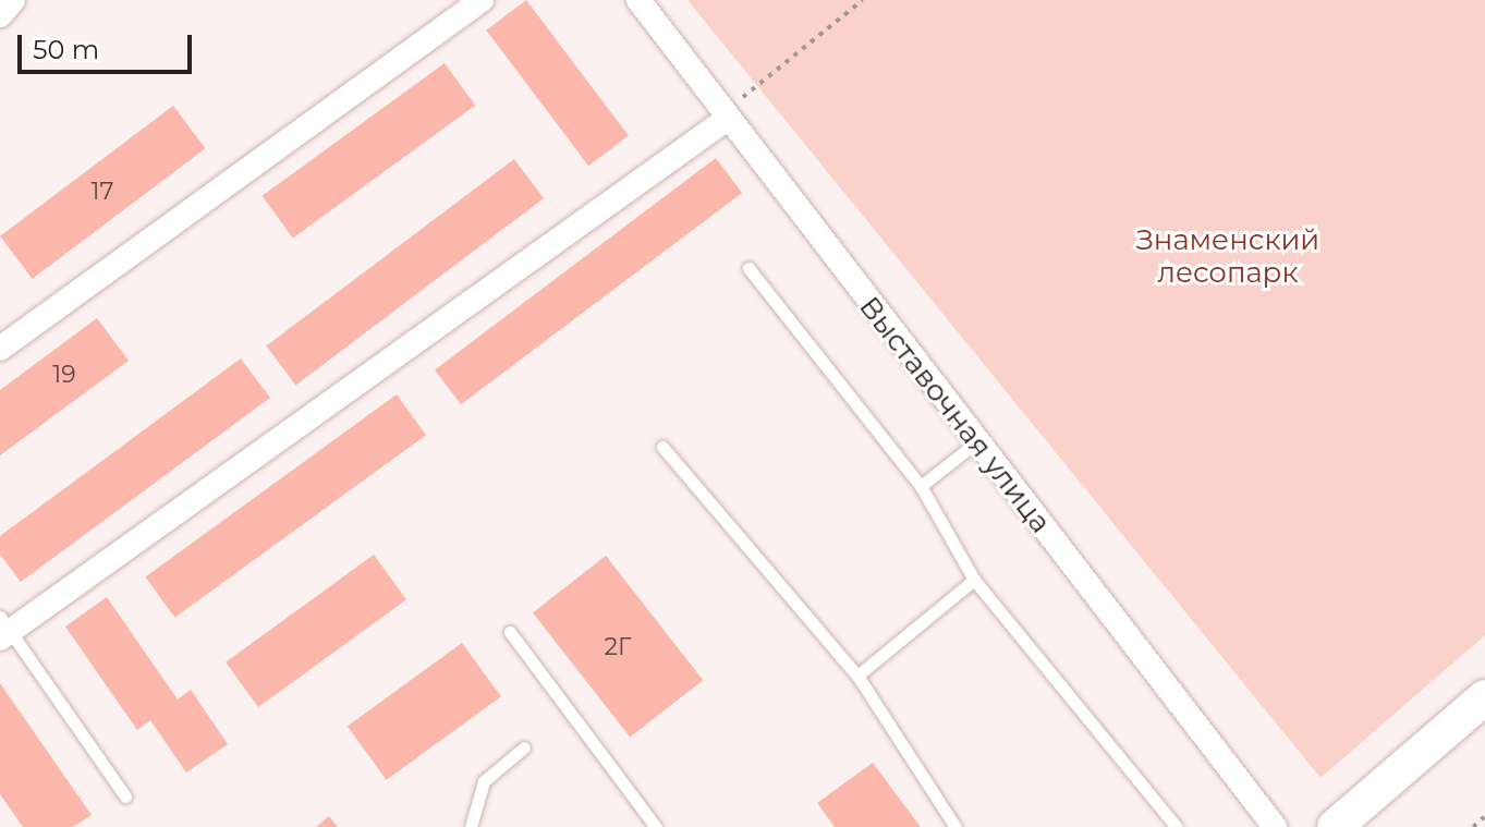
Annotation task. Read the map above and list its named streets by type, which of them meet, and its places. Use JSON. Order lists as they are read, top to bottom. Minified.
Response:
{"streets":{"street":["Выставочная улица"]},"parks":["Знаменский лесопарк"],"house_numbers":["17","19","2Г"],"scale_bar":"50 m"}
